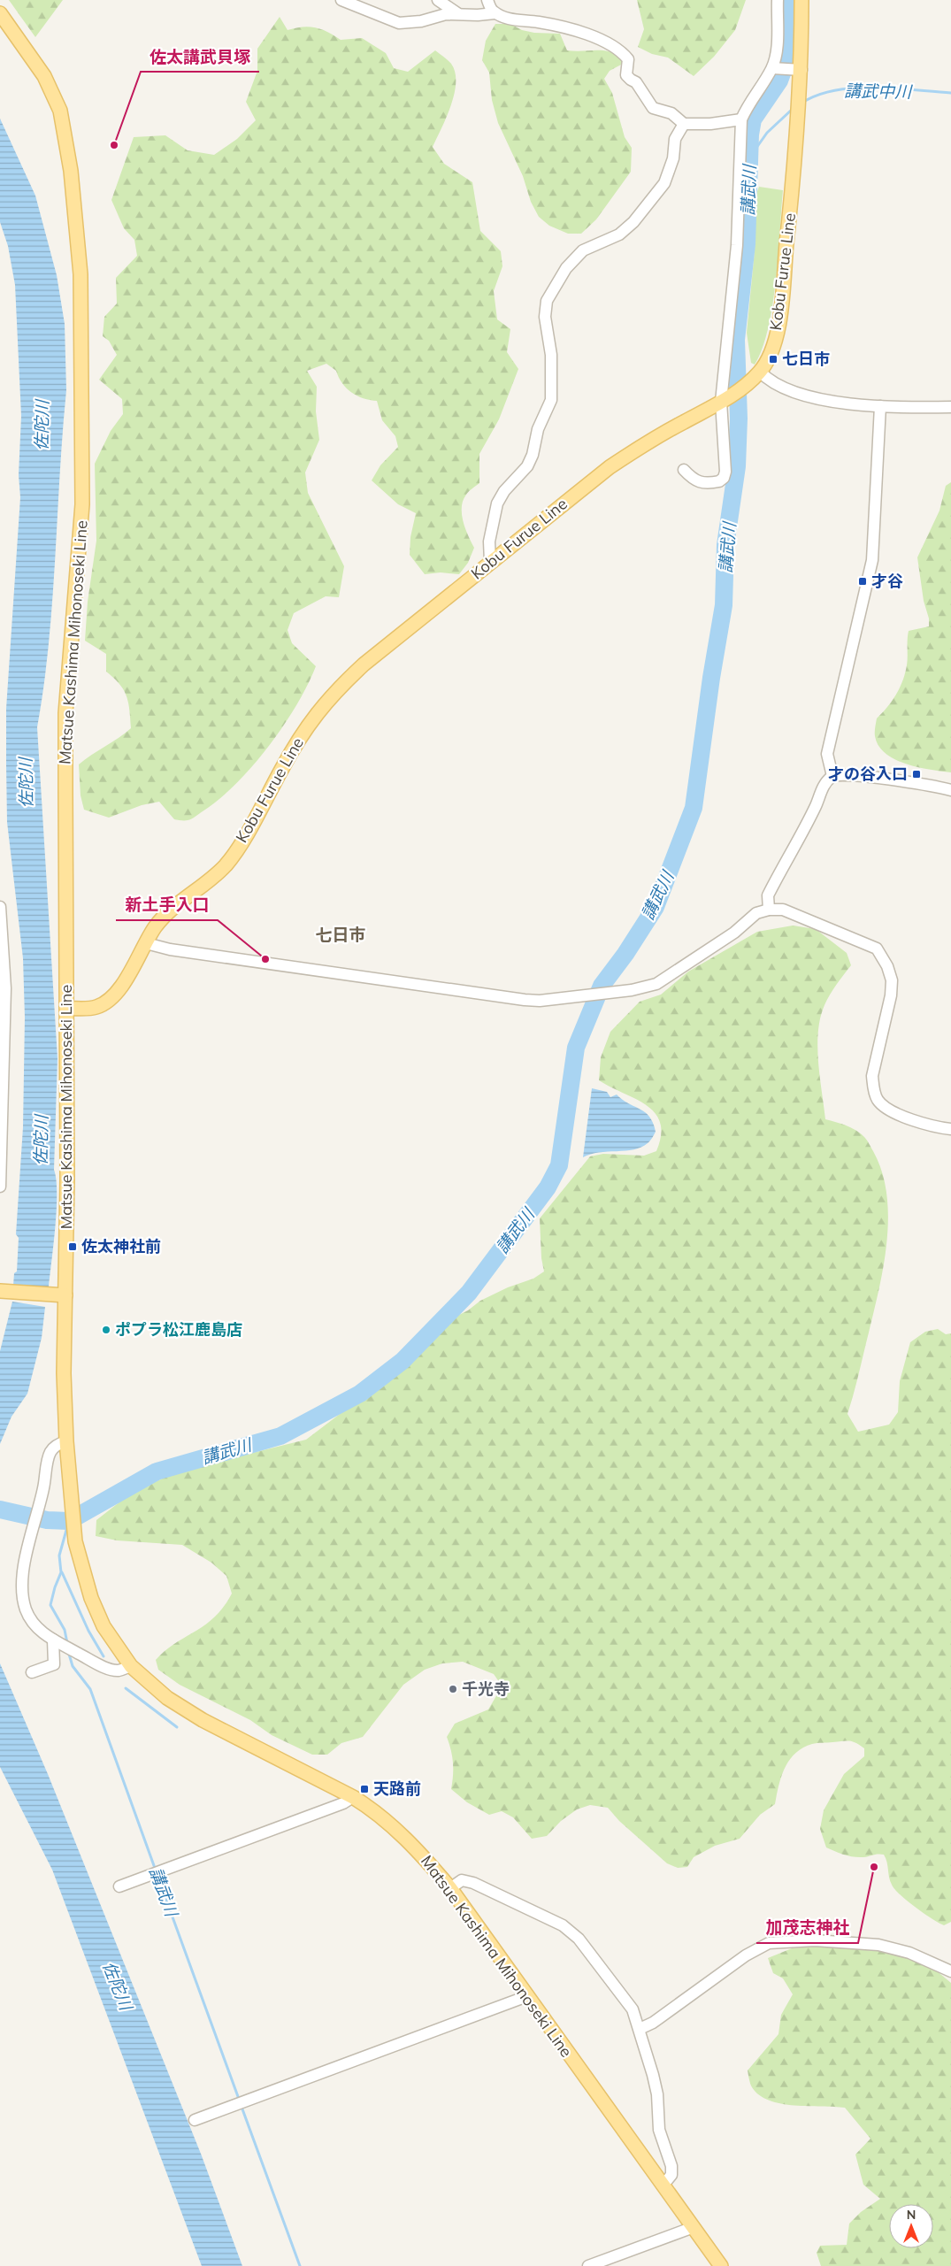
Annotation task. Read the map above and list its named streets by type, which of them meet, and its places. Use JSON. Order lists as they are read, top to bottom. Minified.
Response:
{"streets":{"main road":["Kobu Furue Line","Matsue Kashima Mihonoseki Line"]},"crossings":[["Kobu Furue Line","Matsue Kashima Mihonoseki Line"]],"districts":["七日市"],"water":["講武中川","講武川","佐陀川"],"places":{"other":["佐太講武貝塚","新土手入口","ポプラ松江鹿島店","千光寺","加茂志神社"],"transit":["七日市","才谷","才の谷入口","佐太神社前","天路前"]},"north":"top"}
